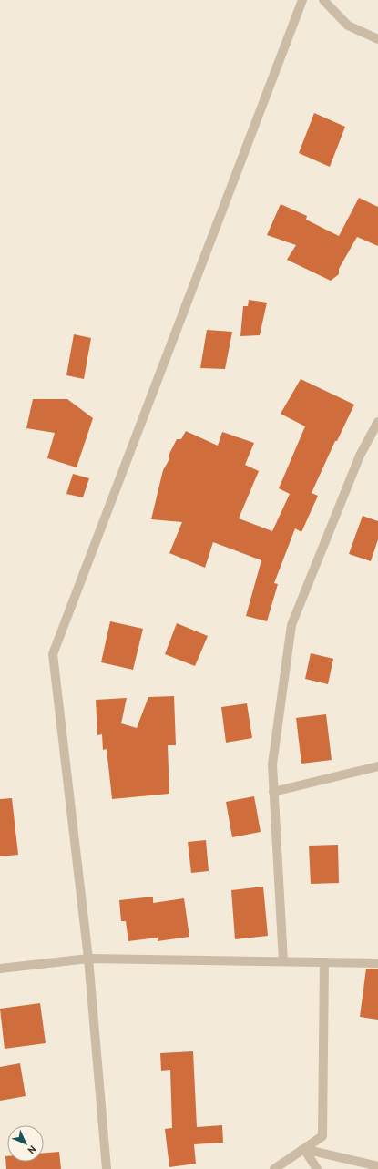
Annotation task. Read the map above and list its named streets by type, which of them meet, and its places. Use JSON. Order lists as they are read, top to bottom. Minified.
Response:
{"north":"bottom right"}
